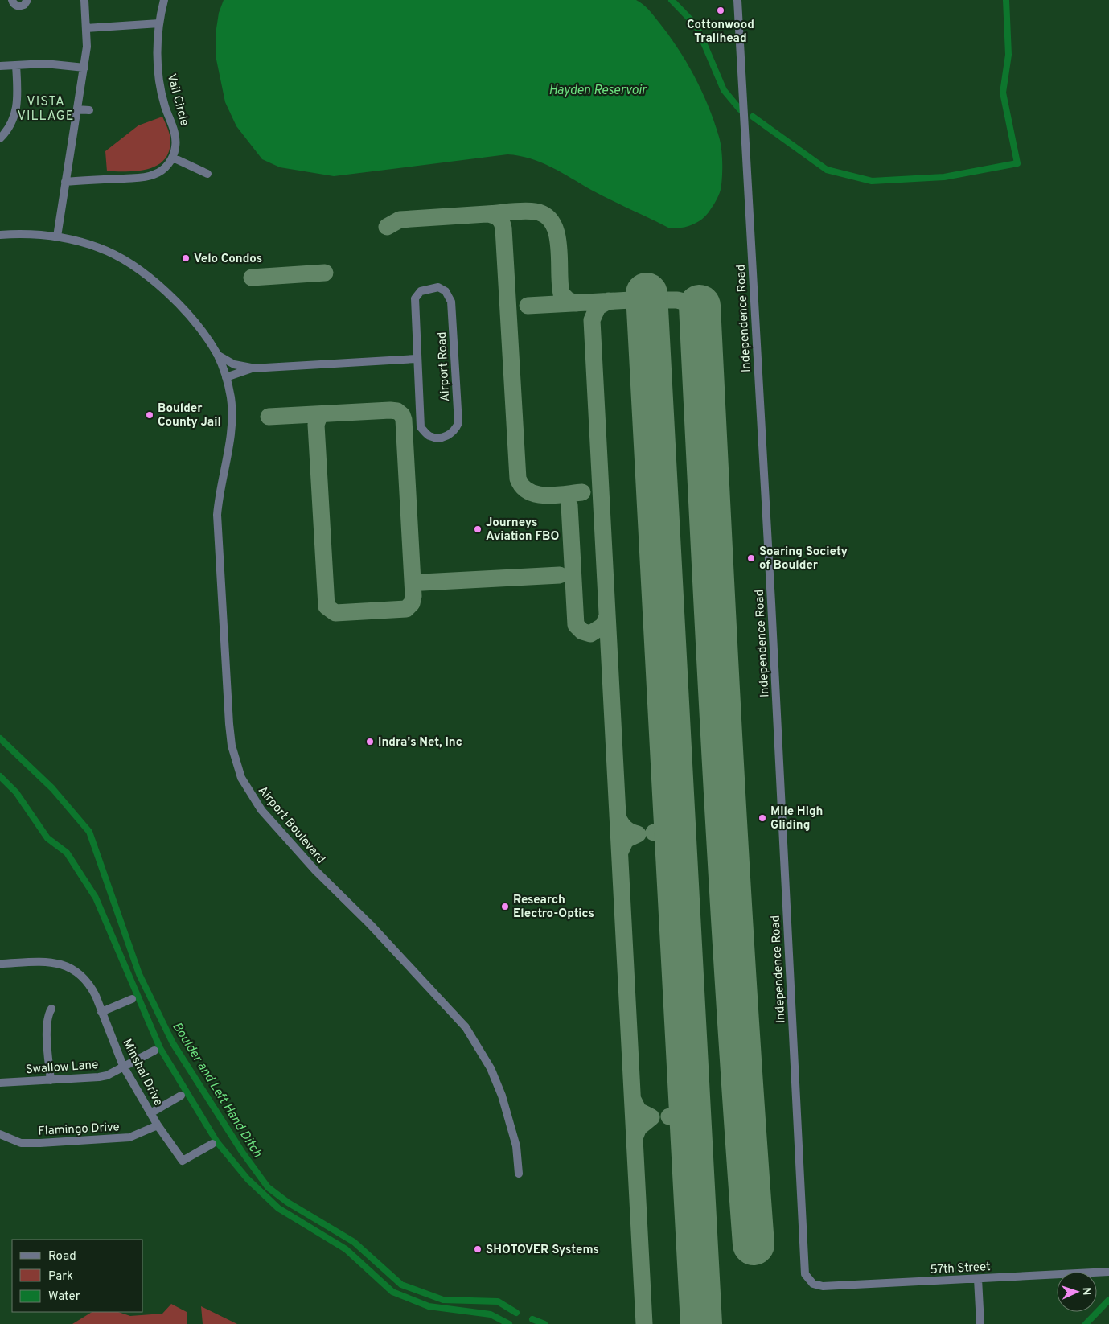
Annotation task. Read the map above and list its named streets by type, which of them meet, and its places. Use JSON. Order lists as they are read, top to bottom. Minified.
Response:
{"streets":{"street":["Vail Circle","Independence Road","Airport Road","Airport Boulevard","Swallow Lane","Minshal Drive","Flamingo Drive","57th Street"]},"crossings":[["Independence Road","57th Street"],["Swallow Lane","Minshal Drive"],["Minshal Drive","Flamingo Drive"]],"districts":["VISTA VILLAGE"],"water":["Hayden Reservoir","Boulder and Left Hand Ditch"],"places":["Cottonwood Trailhead","Velo Condos","Boulder County Jail","Journeys Aviation FBO","Soaring Society of Boulder","Indra's Net, Inc","Mile High Gliding","Research Electro-Optics","SHOTOVER Systems"],"legend":["Road","Park","Water"],"north":"right"}
